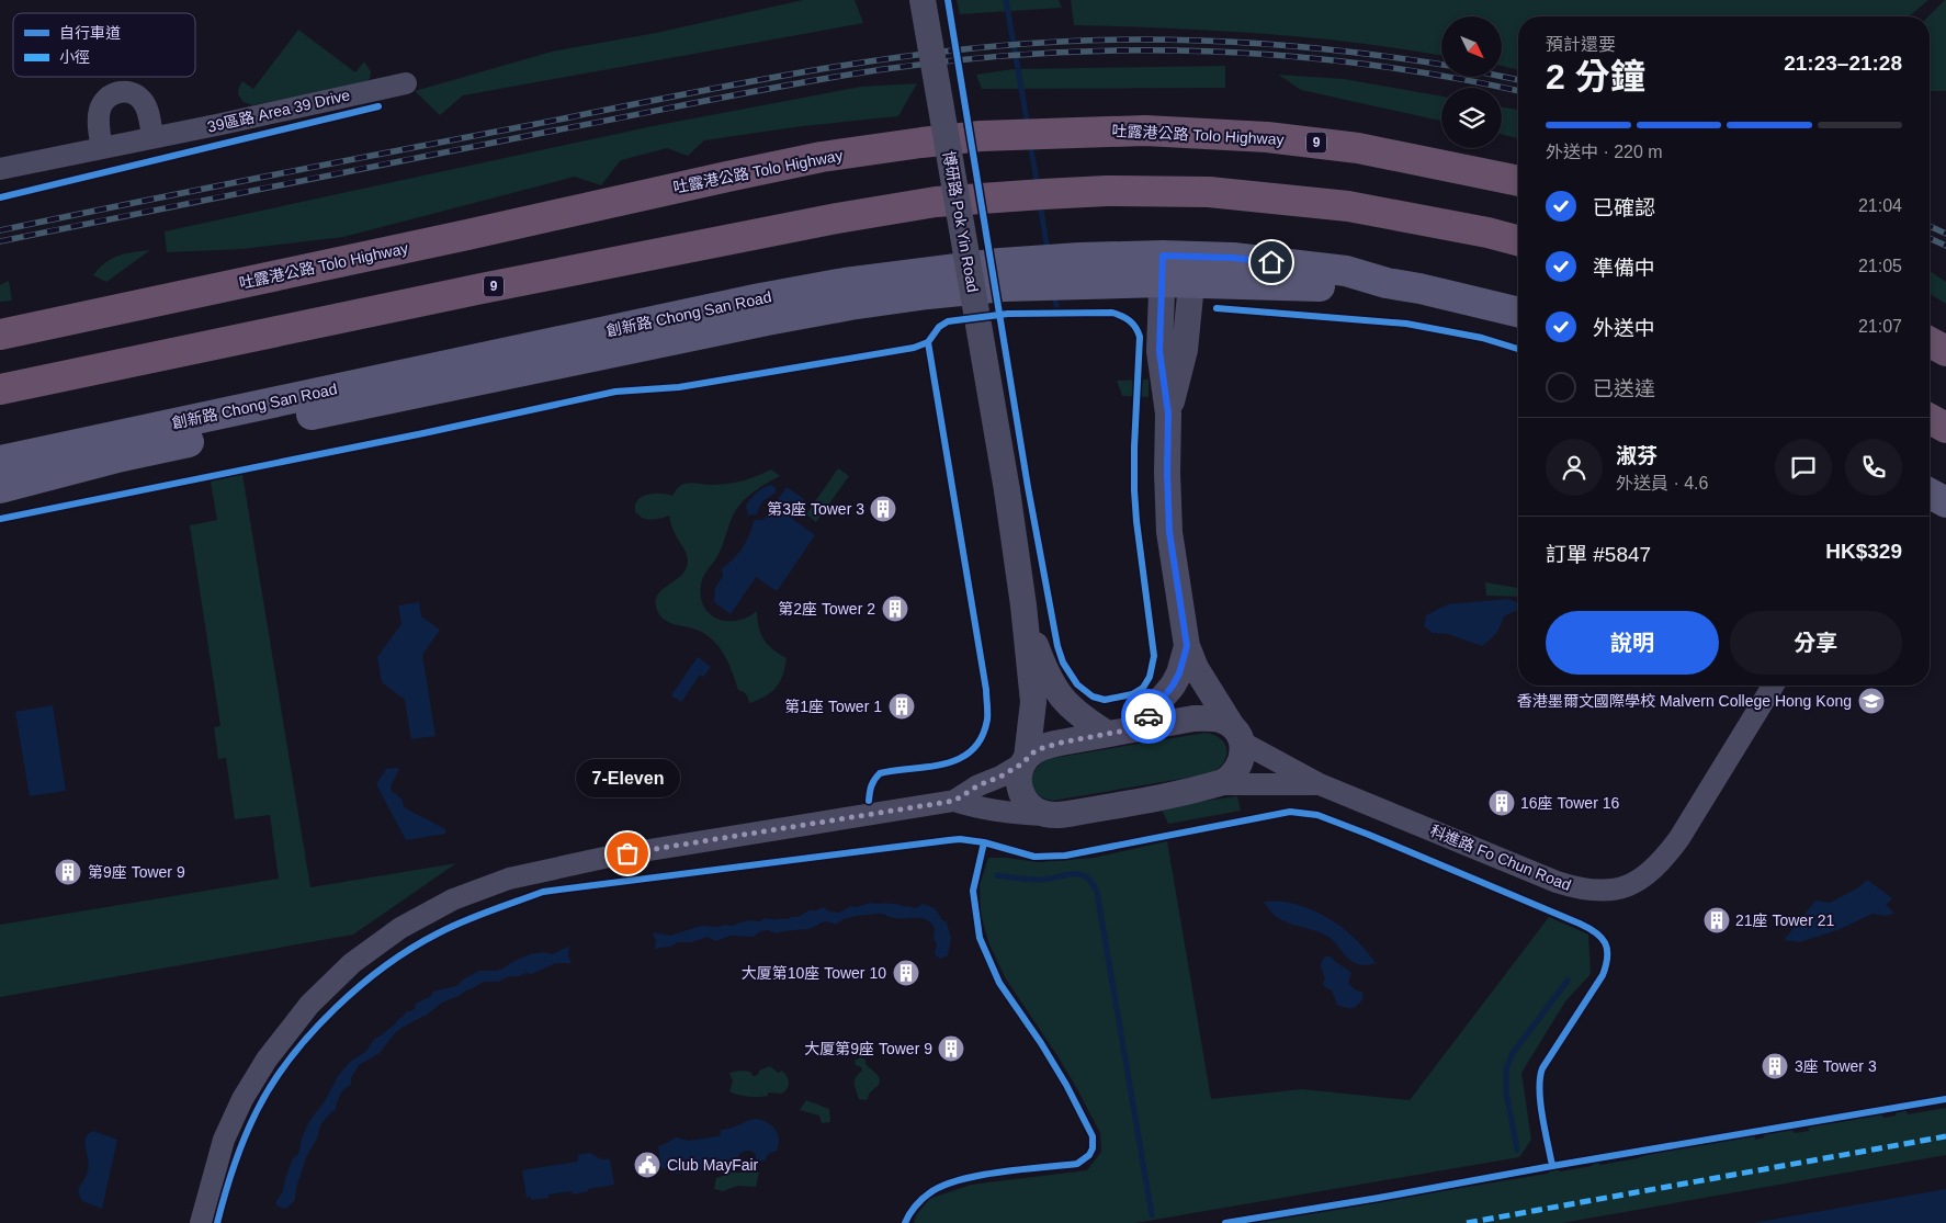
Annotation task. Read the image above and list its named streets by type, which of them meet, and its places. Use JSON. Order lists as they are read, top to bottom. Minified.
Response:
{"streets":{"highway":["吐露港公路 Tolo Highway","9"],"main road":["創新路 Chong San Road"],"street":["39區路 Area 39 Drive","博研路 Pok Yin Road","科進路 Fo Chun Road"]},"crossings":[["博研路 Pok Yin Road","科進路 Fo Chun Road"]],"places":{"building":["第3座 Tower 3","第2座 Tower 2","第1座 Tower 1","16座 Tower 16","第9座 Tower 9","21座 Tower 21","大厦第10座 Tower 10","大厦第9座 Tower 9","3座 Tower 3"],"school or university":["香港墨爾文國際學校 Malvern College Hong Kong"],"other":["7-Eleven"],"public building":["Club MayFair"]},"legend":["自行車道","小徑"],"north":"bottom right","page":{"heading":["2 分鐘","預計還要","21:23–21:28"],"panel":["淑芬","外送員 · 4.6","訂單 #5847","HK$329"],"bar":"外送中 · 220 m","list":[["已確認","21:04"],["準備中","21:05"],["外送中","21:07"],"已送達"],"buttons":["說明","分享"],"bubble":"7-Eleven"}}
